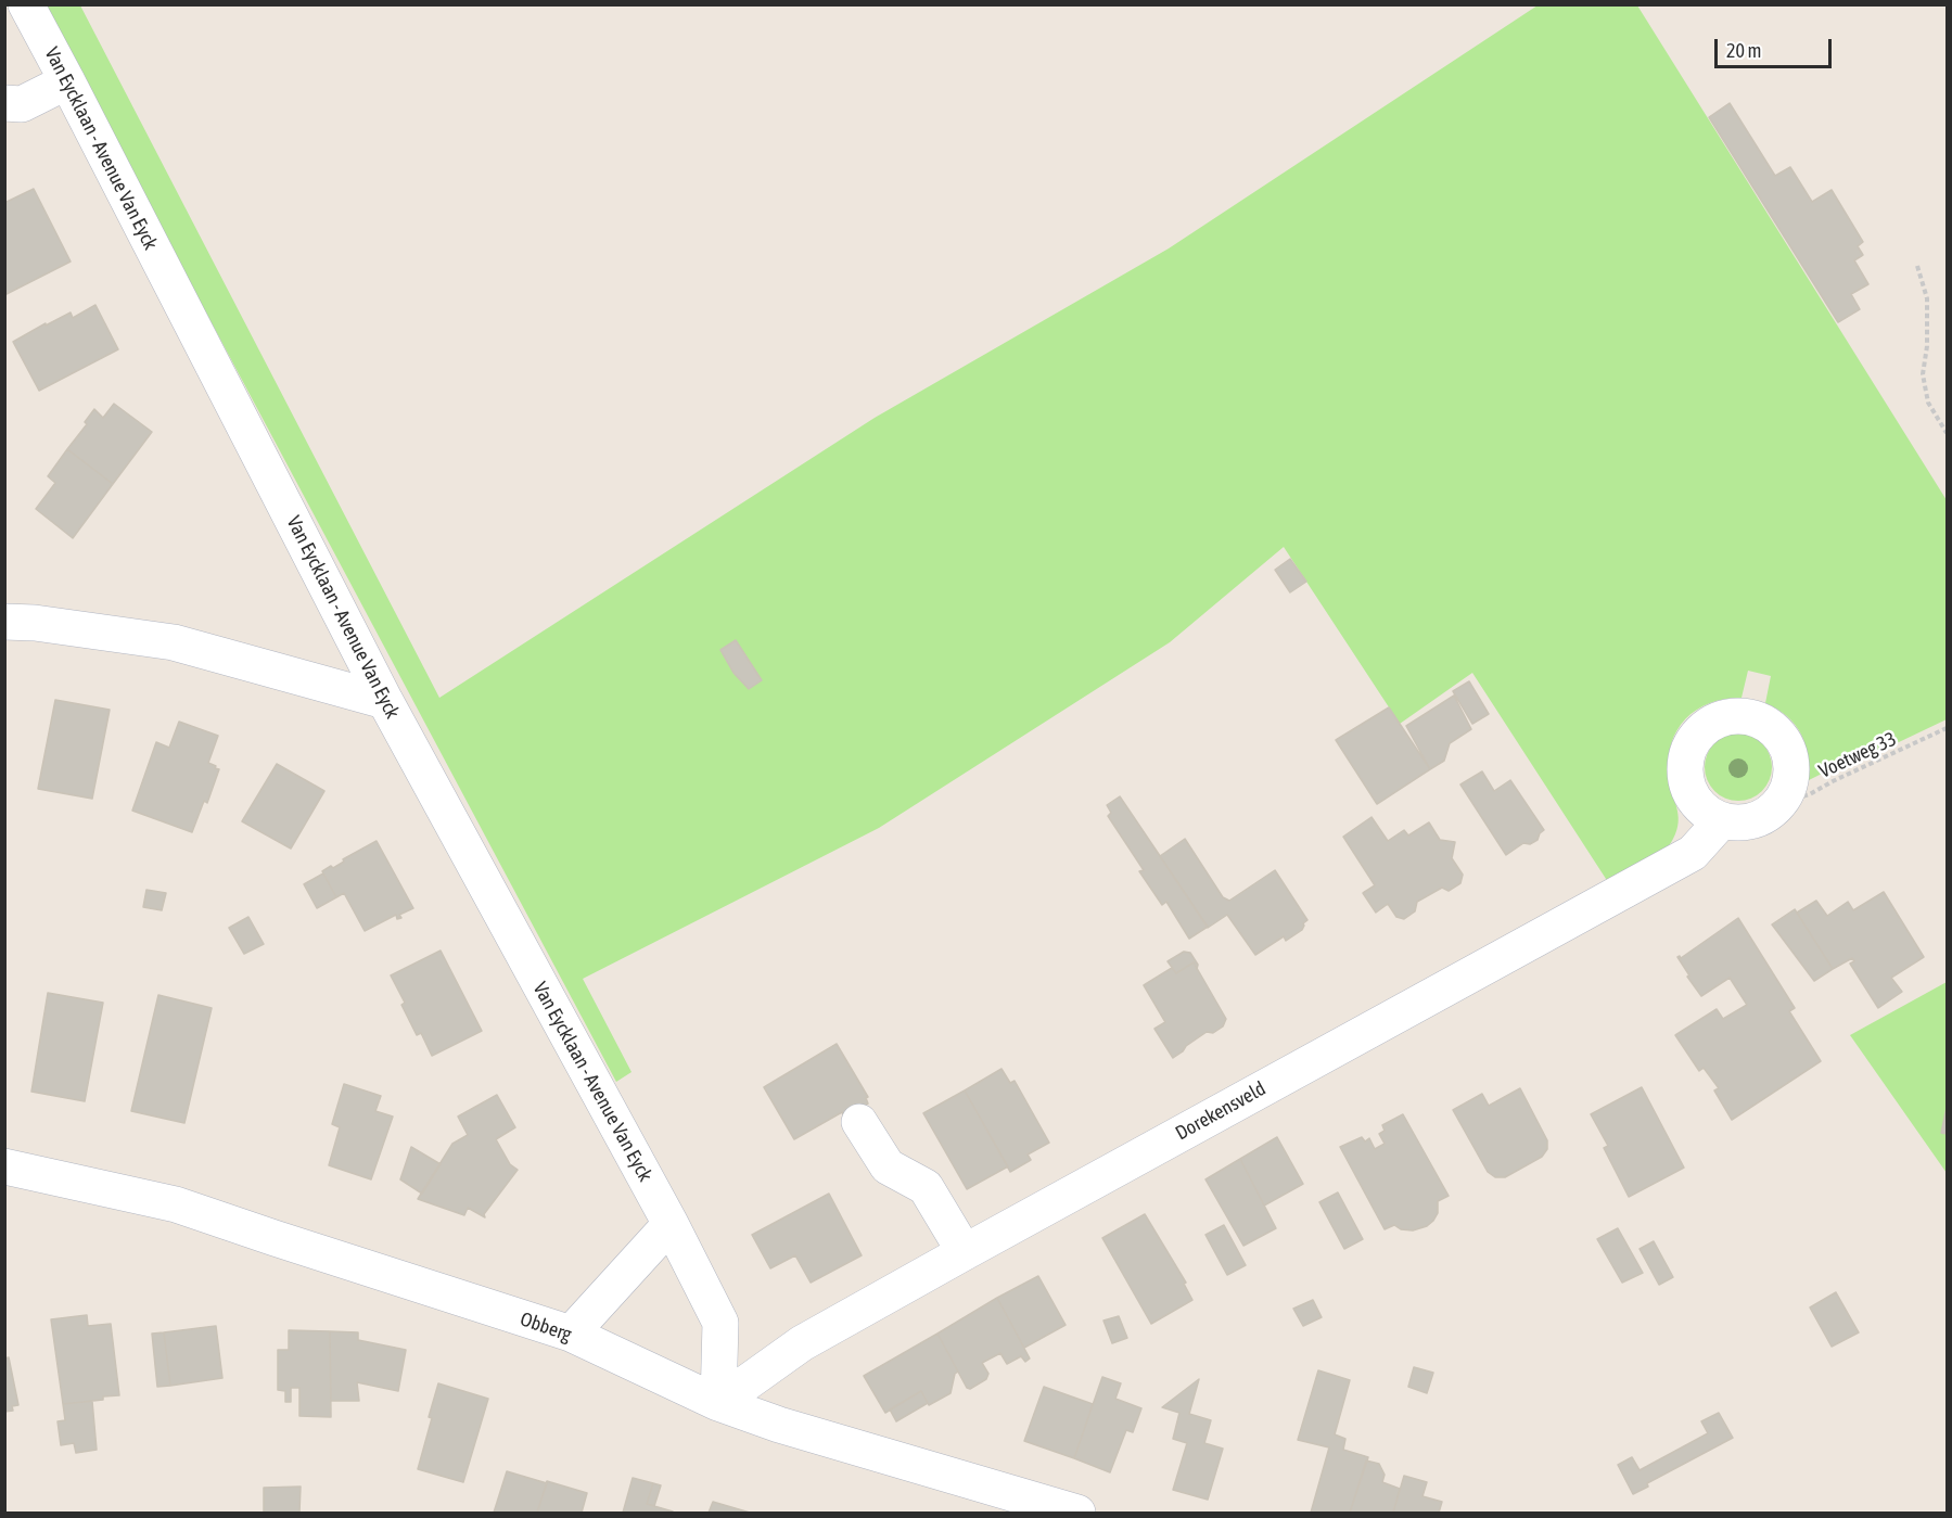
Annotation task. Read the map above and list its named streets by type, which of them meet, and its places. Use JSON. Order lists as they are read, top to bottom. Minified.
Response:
{"streets":{"street":["Van Eycklaan - Avenue Van Eyck","Dorekensveld","Obberg"],"path":["Voetweg 33"]},"crossings":[["Van Eycklaan - Avenue Van Eyck","Dorekensveld"],["Van Eycklaan - Avenue Van Eyck","Obberg"],["Voetweg 33","Dorekensveld"],["Dorekensveld","Obberg"]],"scale_bar":"20 m"}
